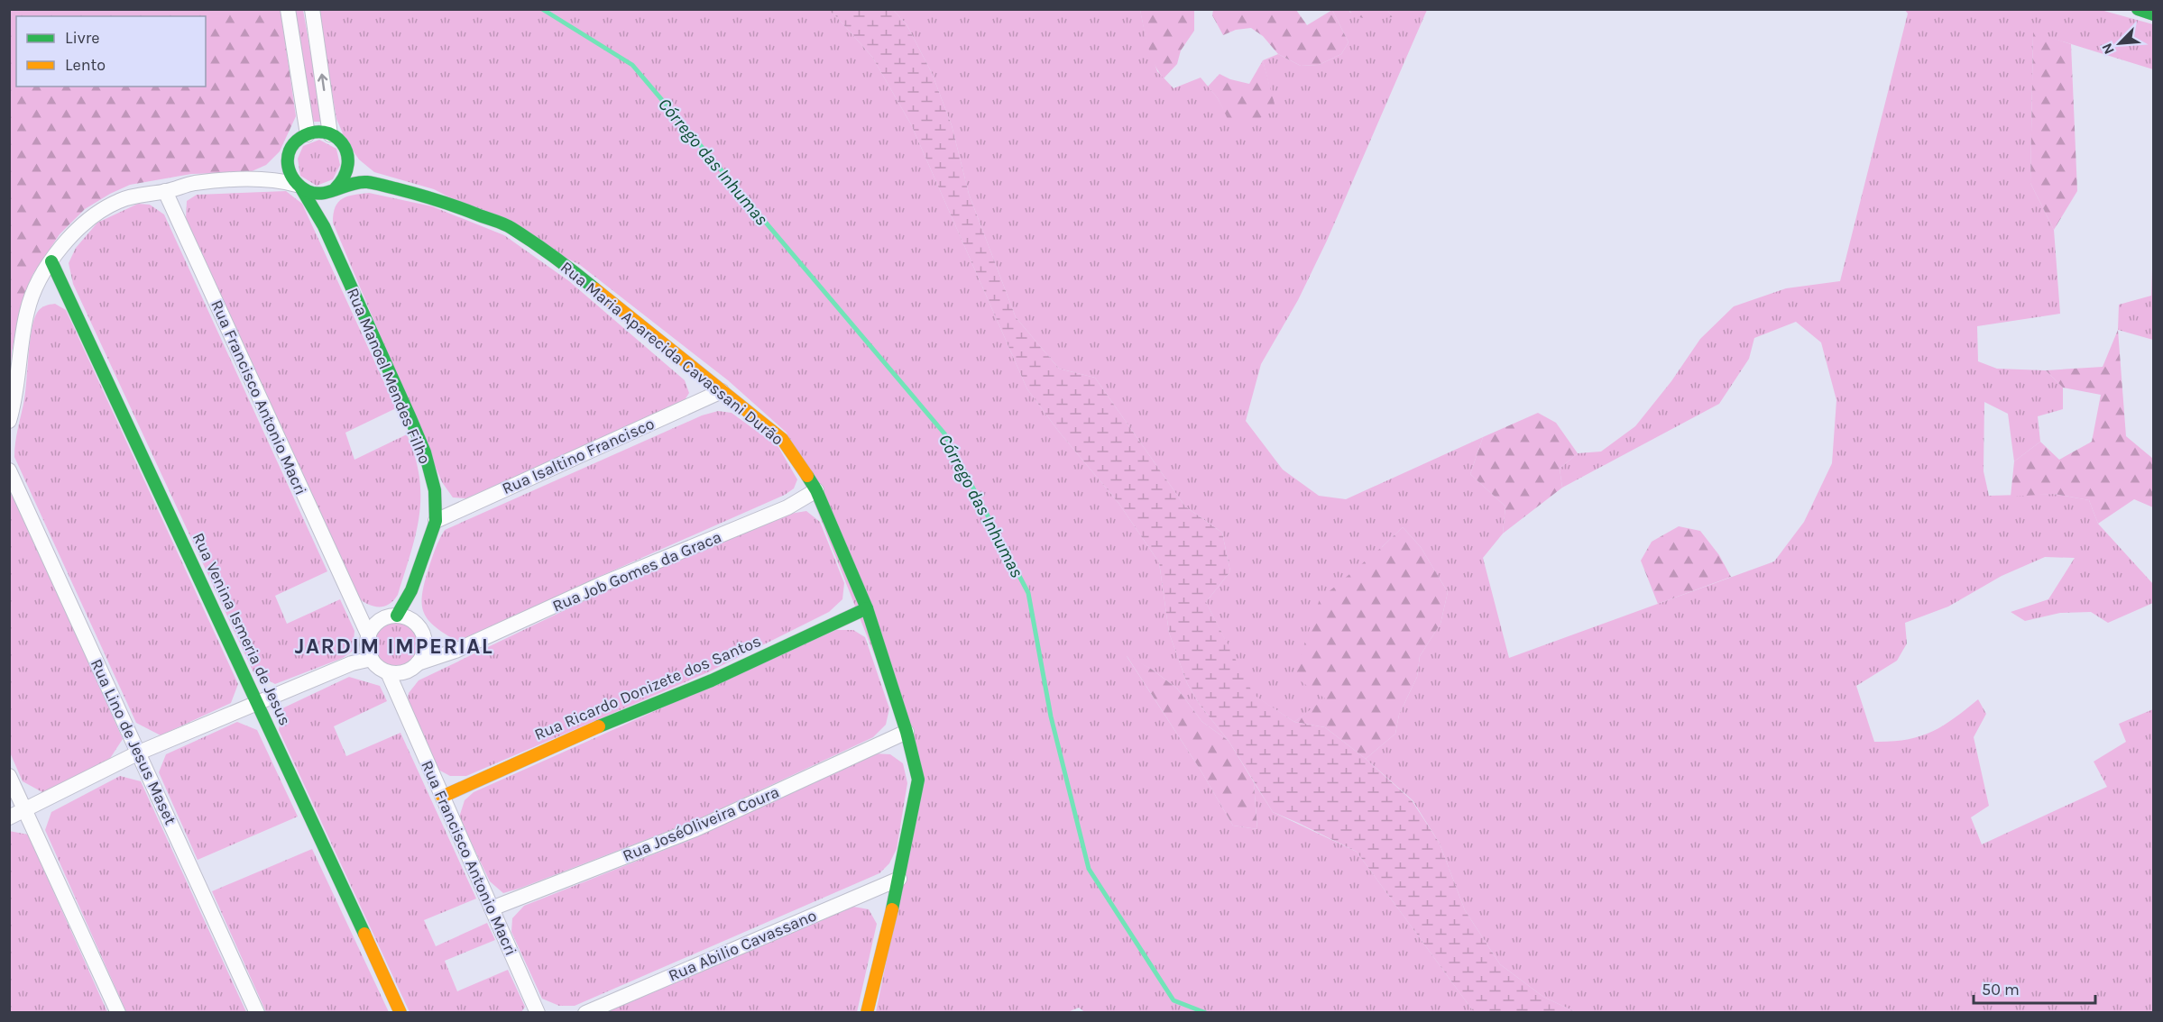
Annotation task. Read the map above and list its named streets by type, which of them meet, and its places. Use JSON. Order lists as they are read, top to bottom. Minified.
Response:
{"streets":{"street":["Rua Maria Aparecida Cavassani Durão","Rua Manoel Mendes Filho","Rua Francisco Antonio Macri","Rua Isaltino Francisco","Rua Job Gomes da Graca","Rua Venina Ismeria de Jesus","Rua Ricardo Donizete dos Santos","Rua Lino de Jesus Maset","Rua JoséOliveira Coura","Rua Abilio Cavassano"]},"crossings":[["Rua Maria Aparecida Cavassani Durão","Rua Manoel Mendes Filho"],["Rua Maria Aparecida Cavassani Durão","Rua Isaltino Francisco"],["Rua Maria Aparecida Cavassani Durão","Rua Job Gomes da Graca"],["Rua Maria Aparecida Cavassani Durão","Rua Ricardo Donizete dos Santos"],["Rua Maria Aparecida Cavassani Durão","Rua JoséOliveira Coura"],["Rua Maria Aparecida Cavassani Durão","Rua Abilio Cavassano"],["Rua Manoel Mendes Filho","Rua Francisco Antonio Macri"],["Rua Manoel Mendes Filho","Rua Isaltino Francisco"],["Rua Manoel Mendes Filho","Rua Job Gomes da Graca"],["Rua Francisco Antonio Macri","Rua Job Gomes da Graca"],["Rua Francisco Antonio Macri","Rua Ricardo Donizete dos Santos"],["Rua Francisco Antonio Macri","Rua JoséOliveira Coura"]],"districts":["JARDIM IMPERIAL"],"water":["Córrego das Inhumas"],"legend":["Livre","Lento"],"scale_bar":"50 m","north":"bottom left"}
